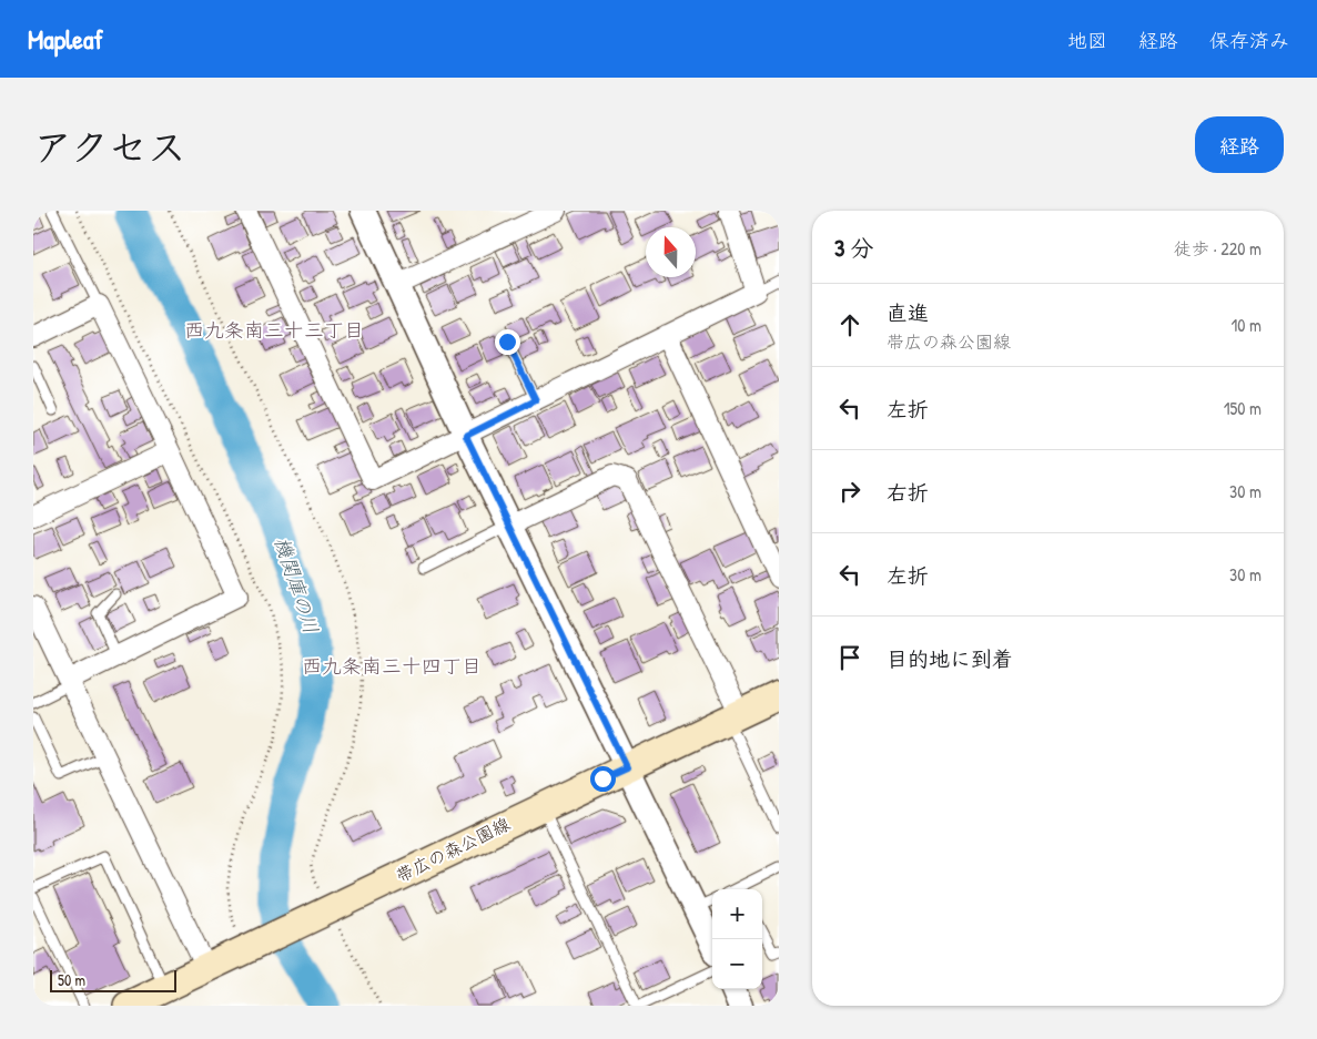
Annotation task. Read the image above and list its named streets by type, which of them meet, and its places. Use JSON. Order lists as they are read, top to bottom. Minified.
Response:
{"streets":{"main road":["帯広の森公園線"]},"districts":["西九条南三十三丁目","西九条南三十四丁目"],"water":["機関庫の川"],"scale_bar":"50 m","north":"top","page":{"header":"Mapleaf","nav":["地図","経路","保存済み"],"title":"アクセス","buttons":"経路","heading":["3 分","徒歩 · 220 m"],"list":[["直進","帯広の森公園線","10 m"],["左折","150 m"],["右折","30 m"],["左折","30 m"],"目的地に到着"],"map_buttons":["+","−"],"scale":"50 m"}}
